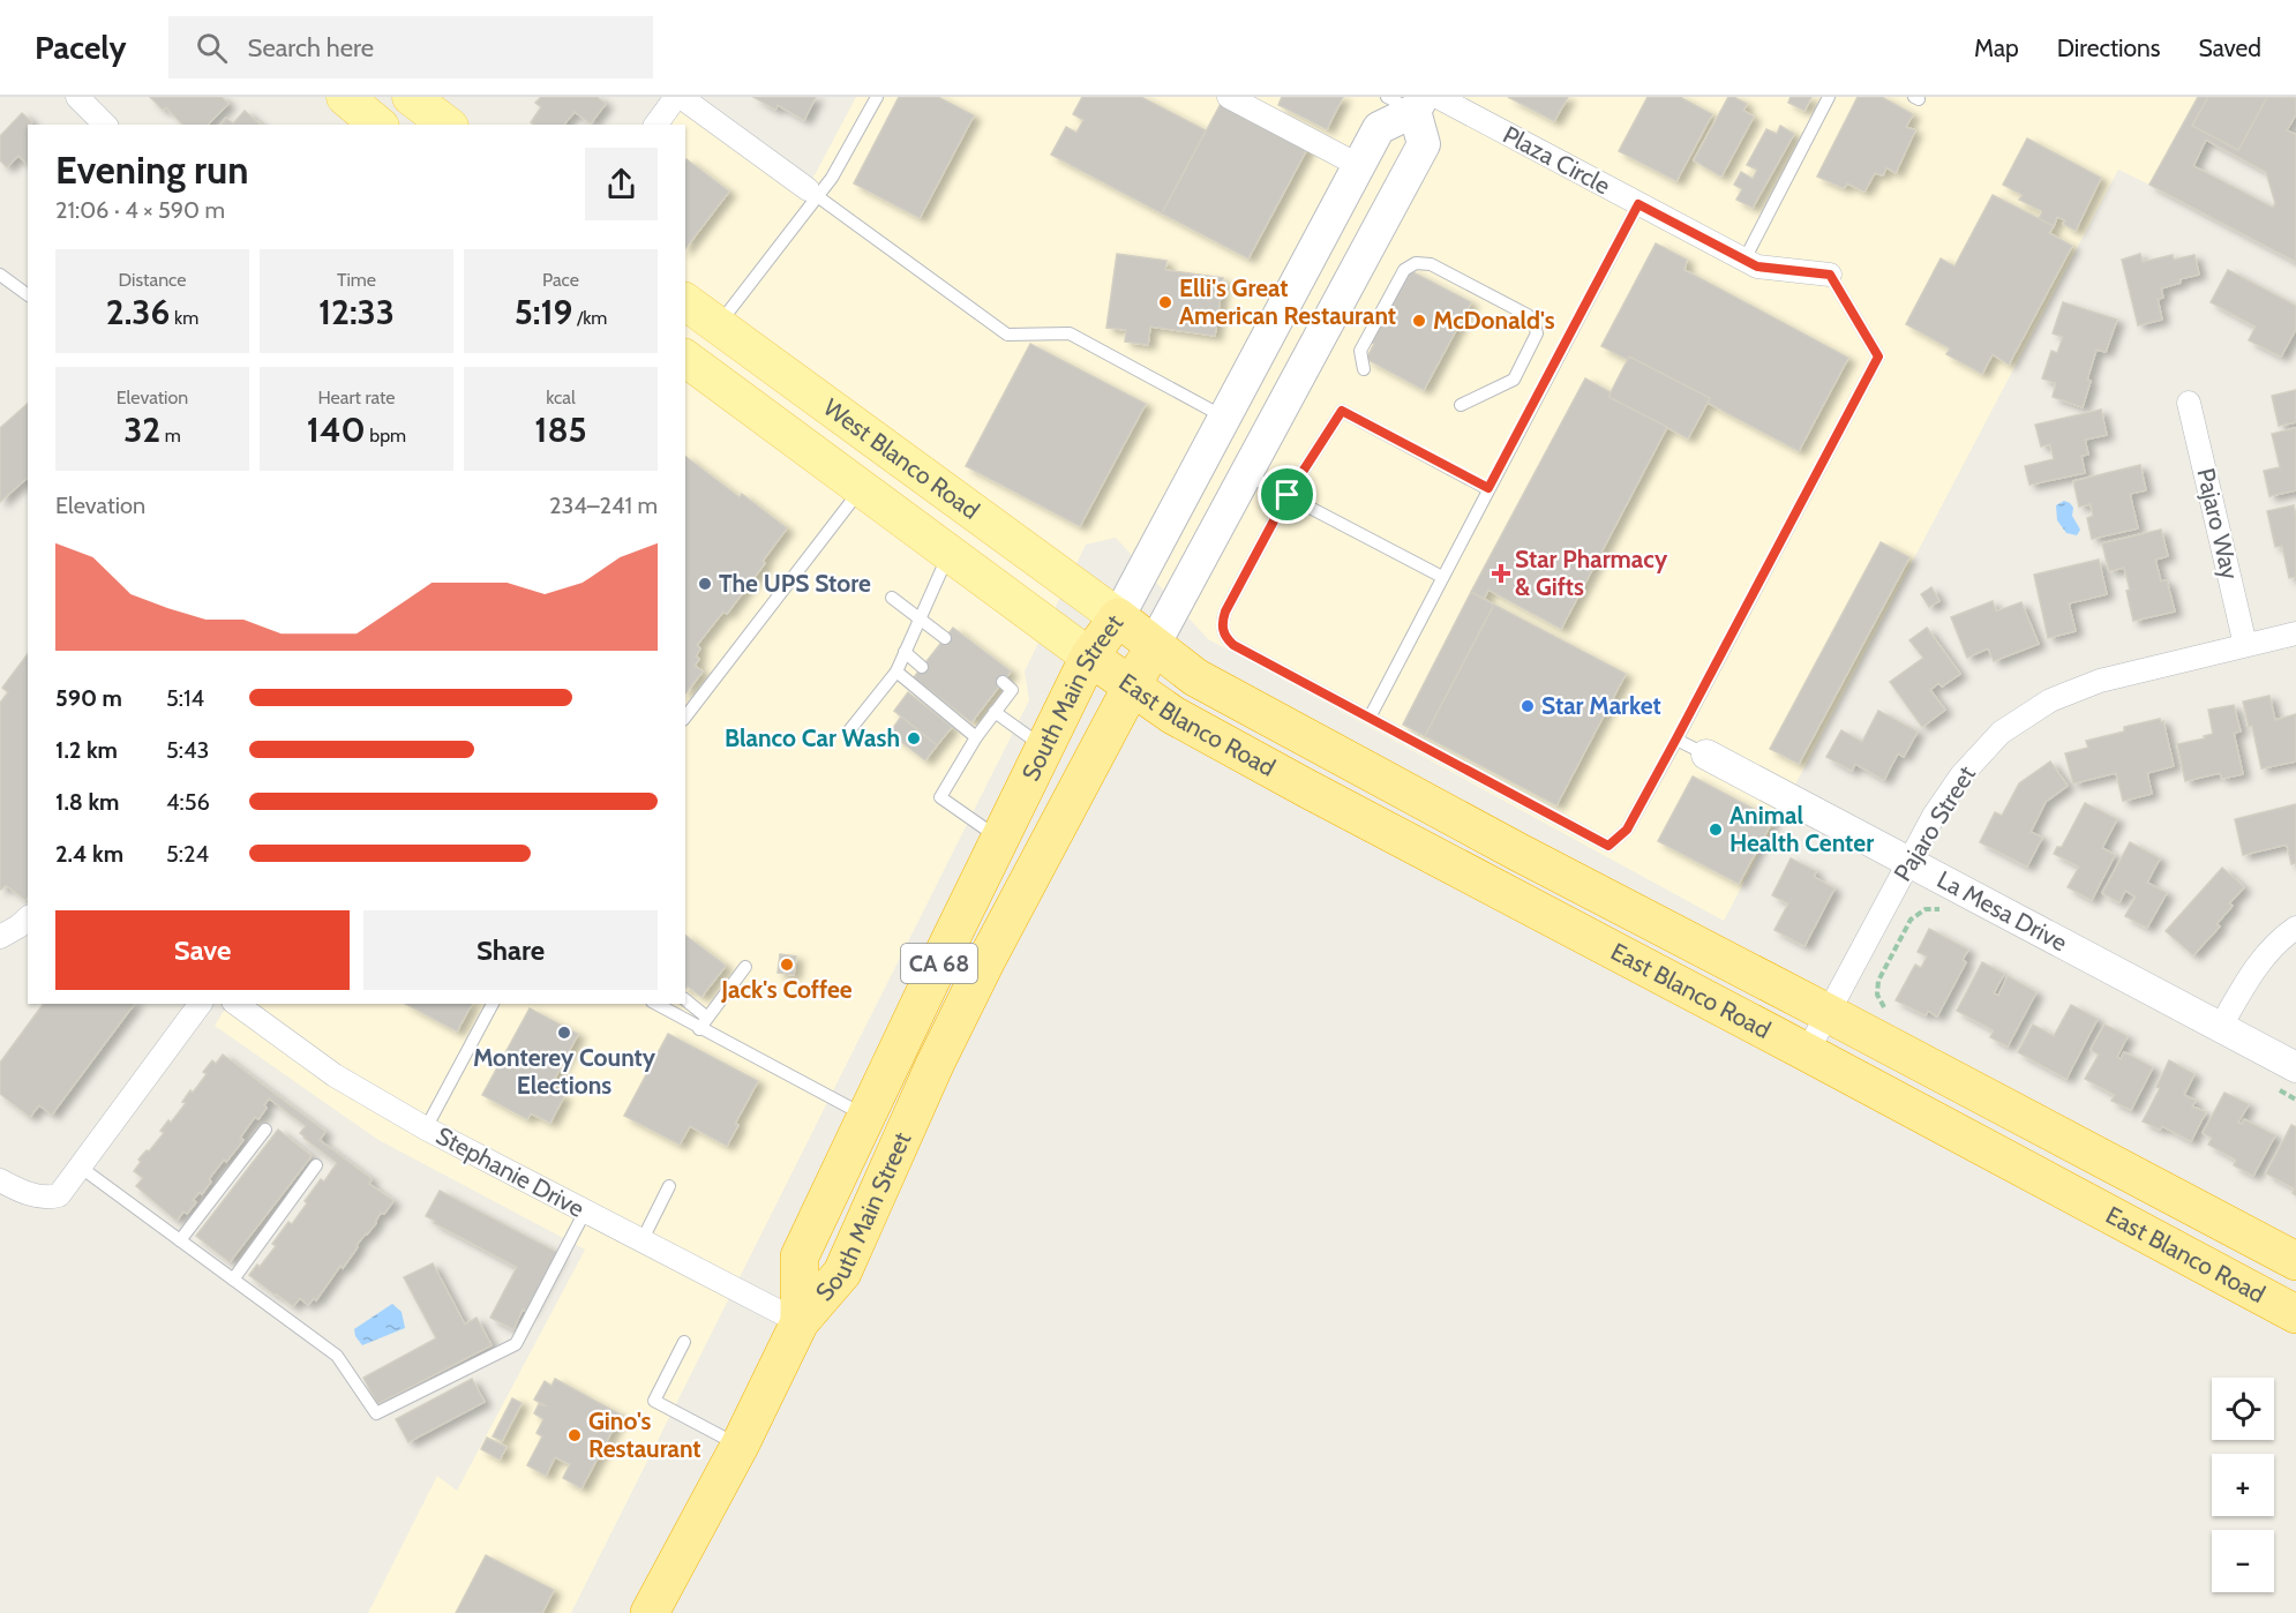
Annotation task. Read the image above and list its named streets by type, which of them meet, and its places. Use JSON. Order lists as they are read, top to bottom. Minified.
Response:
{"streets":{"highway":["South Main Street","East Blanco Road","CA 68"],"main road":["West Blanco Road"],"street":["Plaza Circle","Pajaro Way","Pajaro Street","La Mesa Drive","Stephanie Drive"]},"crossings":[["Plaza Circle","South Main Street"],["West Blanco Road","South Main Street"],["West Blanco Road","East Blanco Road"],["Pajaro Way","Pajaro Street"],["South Main Street","East Blanco Road"],["South Main Street","Stephanie Drive"],["East Blanco Road","Pajaro Street"],["Pajaro Street","La Mesa Drive"]],"places":{"other":["Elli's Great American Restaurant","McDonald's","The UPS Store","Star Market","Blanco Car Wash","Animal Health Center","Jack's Coffee","Monterey County Elections","Gino's Restaurant"],"health":["Star Pharmacy & Gifts"]},"page":{"header":"Pacely","search":"Search here","nav":["Map","Directions","Saved"],"heading":["Evening run","21:06 · 4 × 590 m"],"stats":[["Distance","2.36 km"],["Time","12:33"],["Pace","5:19 /km"],["Elevation","32 m"],["Heart rate","140 bpm"],["kcal","185"]],"chart":["Elevation","234–241 m"],"list":[{"name":"590 m","note":"5:14"},{"name":"1.2 km","note":"5:43"},{"name":"1.8 km","note":"4:56"},{"name":"2.4 km","note":"5:24"}],"buttons":["Save","Share"],"map_buttons":["+","−"]}}
